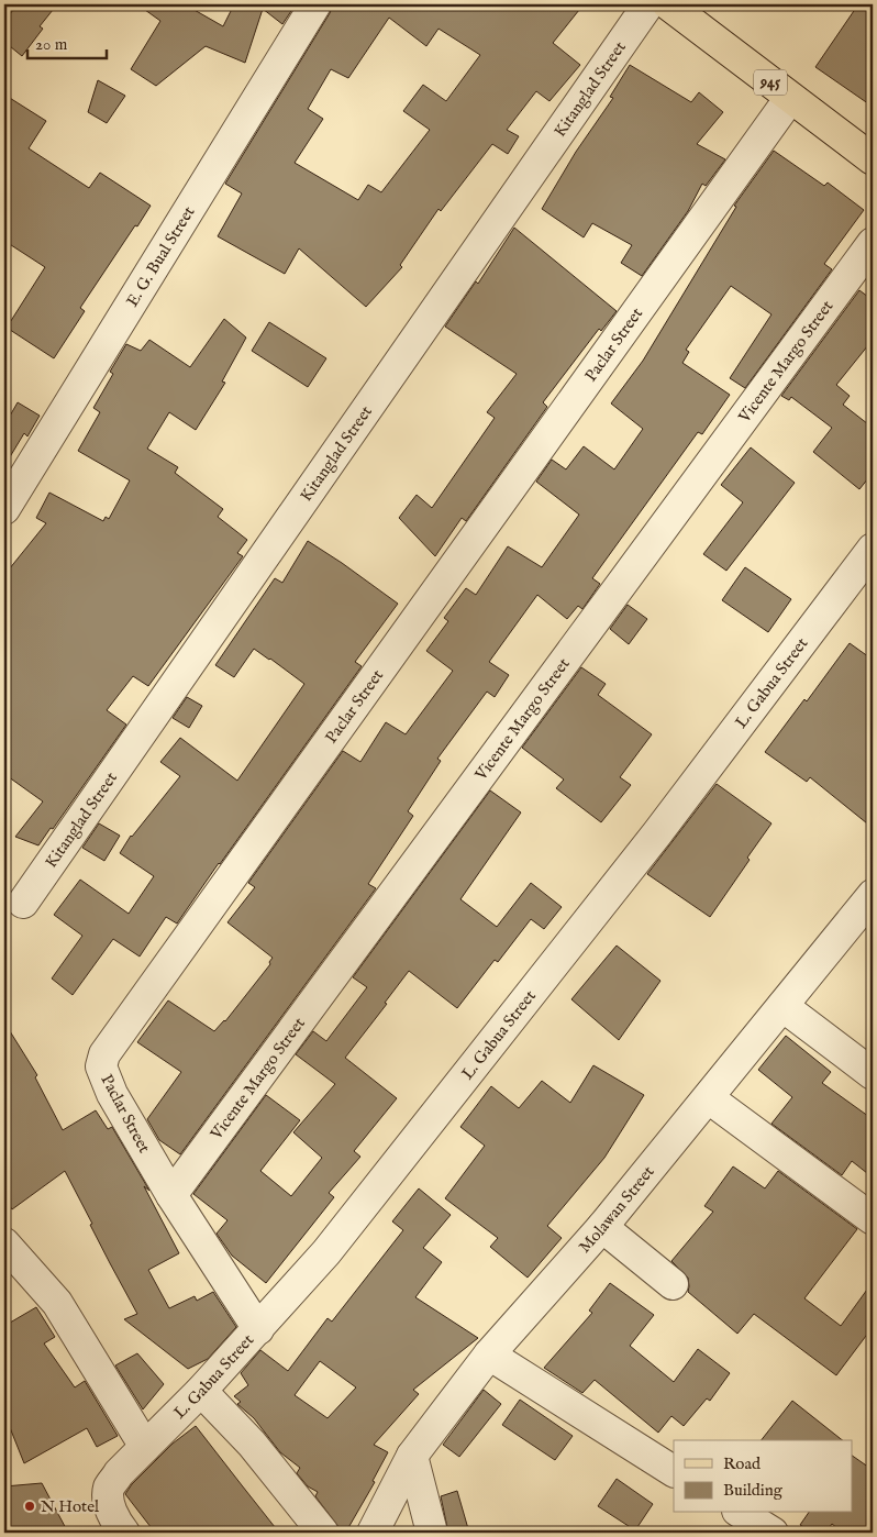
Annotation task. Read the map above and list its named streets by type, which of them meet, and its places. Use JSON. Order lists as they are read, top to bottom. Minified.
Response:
{"streets":{"main road":["945"],"street":["Kitanglad Street","E. G. Bual Street","Paclar Street","Vicente Margo Street","L. Gabua Street","Molawan Street"]},"crossings":[["945","Paclar Street"],["Paclar Street","Vicente Margo Street"],["Paclar Street","L. Gabua Street"]],"places":["N Hotel"],"legend":["Road","Building"],"scale_bar":"20 m"}
